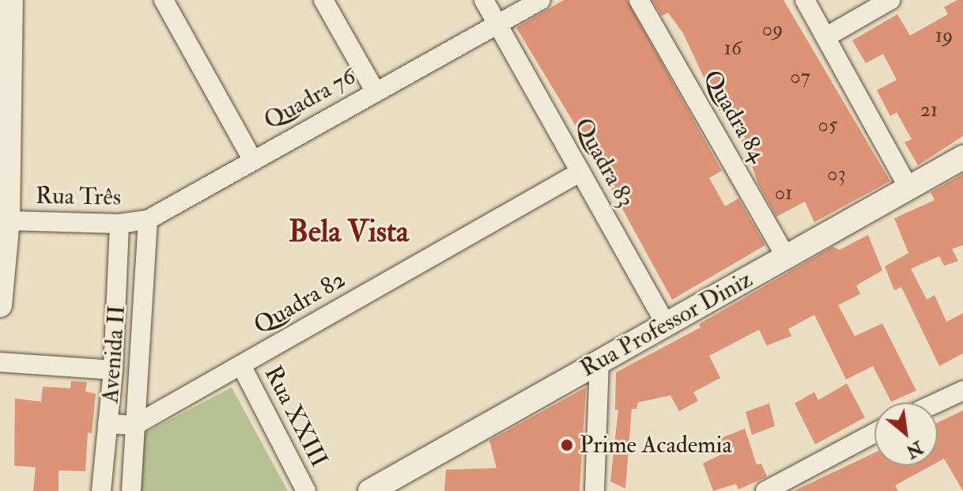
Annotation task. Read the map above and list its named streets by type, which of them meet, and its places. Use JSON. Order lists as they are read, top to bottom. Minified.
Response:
{"streets":{"street":["Quadra 76","Quadra 84","Quadra 83","Rua Três","Quadra 82","Rua Professor Diniz","Avenida II","Rua XXIII"]},"crossings":[["Quadra 76","Quadra 83"],["Quadra 76","Rua Três"],["Quadra 76","Avenida II"],["Quadra 84","Rua Professor Diniz"],["Quadra 83","Quadra 82"],["Quadra 83","Rua Professor Diniz"],["Rua Três","Avenida II"],["Quadra 82","Avenida II"],["Quadra 82","Rua XXIII"]],"districts":["Bela Vista"],"places":["Prime Academia"],"house_numbers":["09","19","16","07","21","05","03","01"],"north":"bottom right"}
